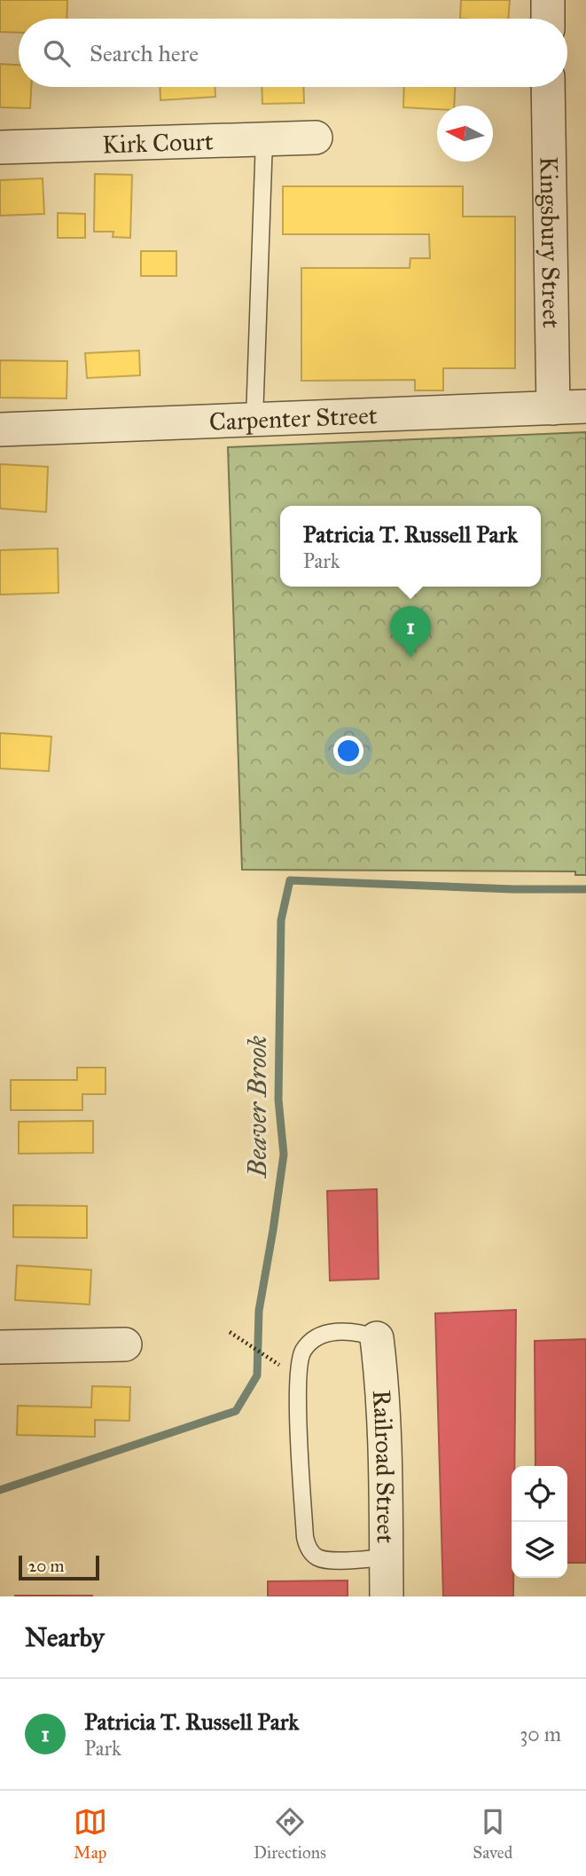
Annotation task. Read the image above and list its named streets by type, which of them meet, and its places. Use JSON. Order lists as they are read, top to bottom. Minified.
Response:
{"streets":{"street":["Kirk Court","Kingsbury Street","Carpenter Street","Railroad Street"]},"crossings":[["Kingsbury Street","Carpenter Street"]],"water":["Beaver Brook"],"scale_bar":"20 m","north":"left","page":{"search":"Search here","popup":["Patricia T. Russell Park","Park"],"pins":"1","scale":"20 m","heading":"Nearby","list":[{"mark":"1","name":"Patricia T. Russell Park","note":"Park","value":"30 m"}],"nav":["Map","Directions","Saved"]}}
